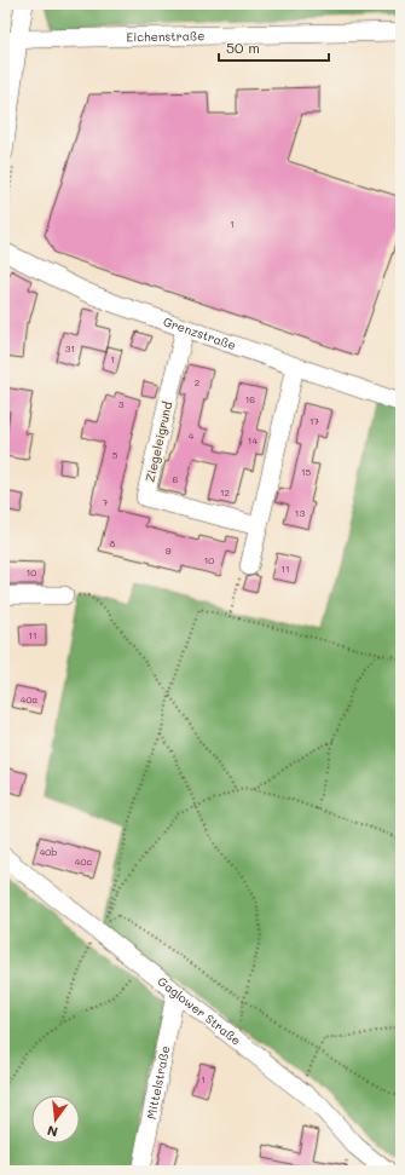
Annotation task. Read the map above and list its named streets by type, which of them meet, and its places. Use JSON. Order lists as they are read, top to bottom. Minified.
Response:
{"streets":{"street":["Eichenstraße","Grenzstraße","Ziegeleigrund","Gaglower Straße","Mittelstraße"]},"crossings":[["Grenzstraße","Ziegeleigrund"],["Gaglower Straße","Mittelstraße"]],"house_numbers":["1","31","1","2","16","3","17","4","14","5","15","6","12","7","13","8","9","10","11","10","11","40a","40b","40c","1"],"scale_bar":"50 m","north":"bottom"}
